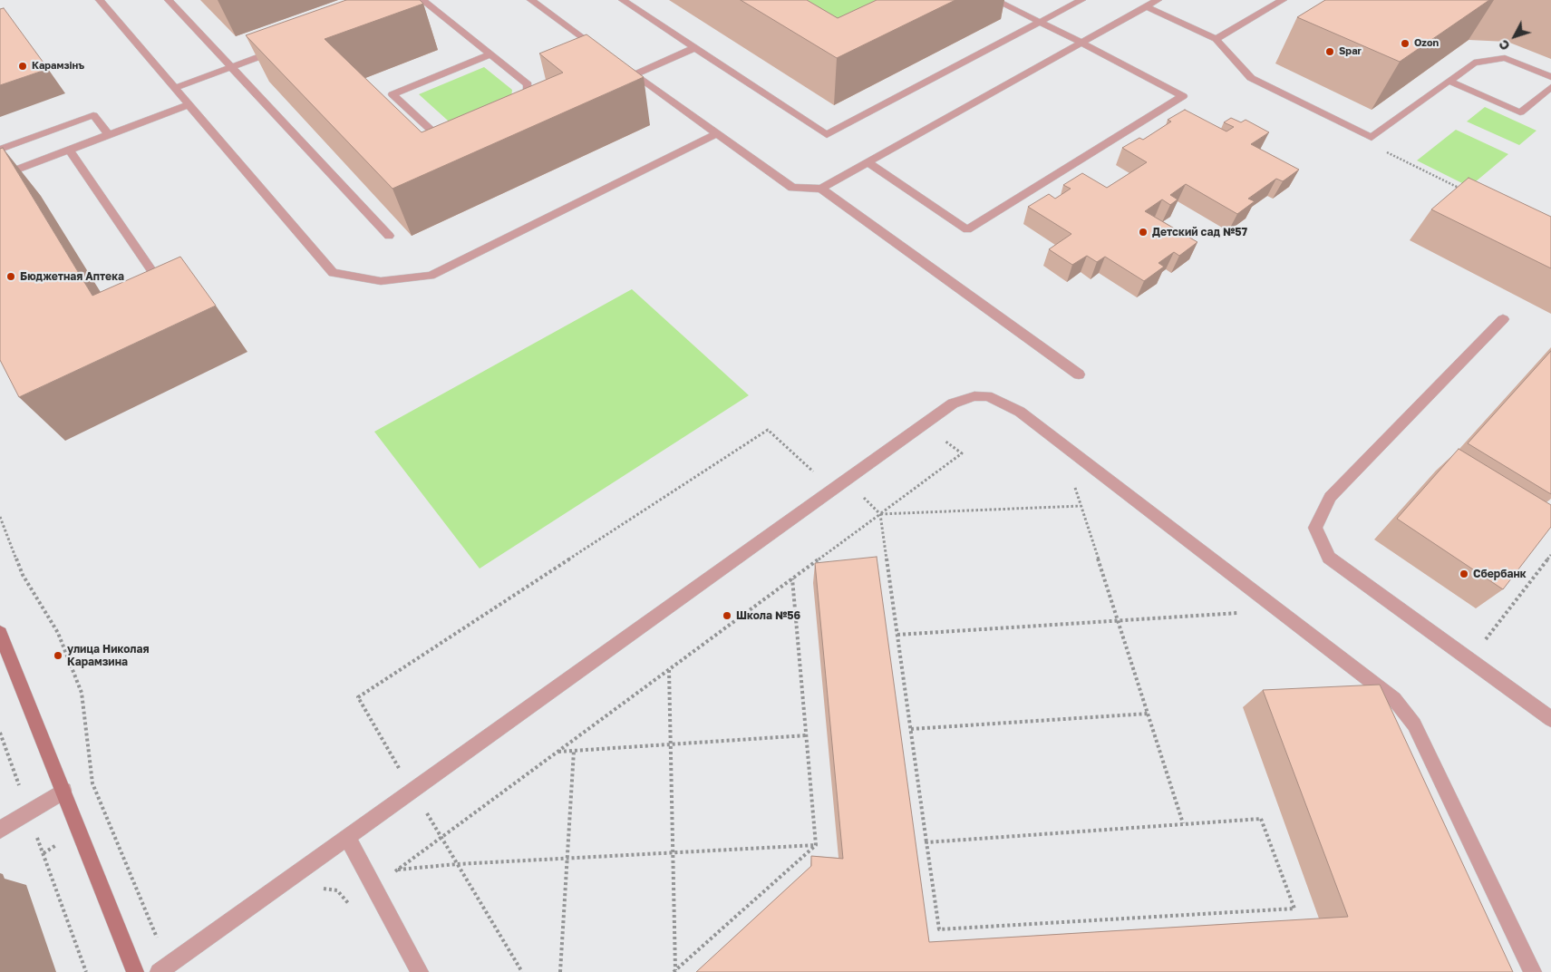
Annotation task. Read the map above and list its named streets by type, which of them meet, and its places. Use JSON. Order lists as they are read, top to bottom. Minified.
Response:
{"places":["Ozon","Spar","Карамзiнъ","Детский сад №57","Бюджетная Аптека","Сбербанк","Школа №56","улица Николая Карамзина"],"north":"bottom left"}
